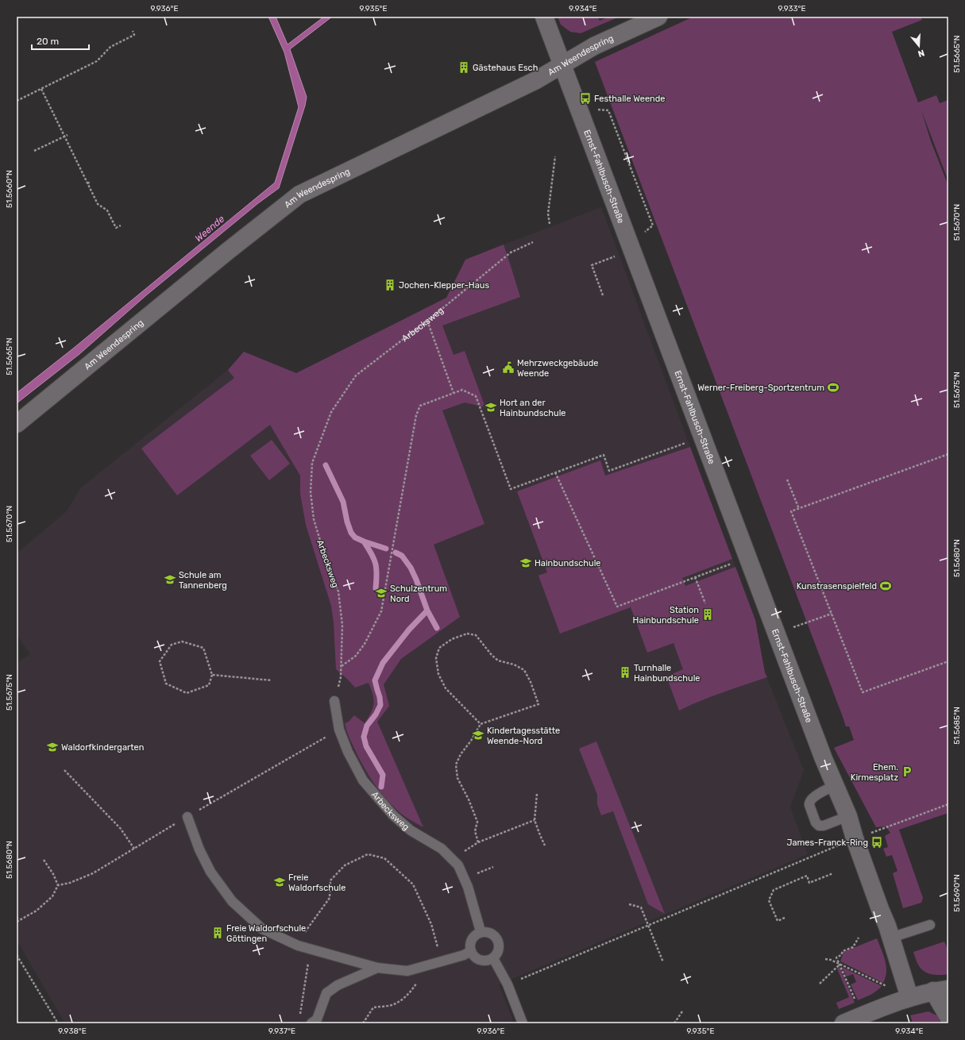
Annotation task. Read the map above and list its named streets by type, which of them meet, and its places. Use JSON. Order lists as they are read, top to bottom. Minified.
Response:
{"streets":{"street":["Am Weendespring","Ernst-Fahlbusch-Straße"],"lane":["Arbecksweg"]},"crossings":[["Am Weendespring","Ernst-Fahlbusch-Straße"]],"water":["Weende"],"places":{"building":["Gästehaus Esch","Jochen-Klepper-Haus","Station Hainbundschule","Turnhalle Hainbundschule","Freie Waldorfschule Göttingen"],"bus stop":["Festhalle Weende","James-Franck-Ring"],"public building":["Mehrzweckgebäude Weende"],"sports":["Werner-Freiberg-Sportzentrum","Kunstrasenspielfeld"],"school or university":["Hort an der Hainbundschule","Hainbundschule","Schule am Tannenberg","Schulzentrum Nord","Kindertagesstätte Weende-Nord","Waldorfkindergarten","Freie Waldorfschule"],"parking":["Ehem. Kirmesplatz"]},"scale_bar":"20 m","north":"bottom","coordinates":["9.936°E","9.935°E","9.934°E","9.933°E","51.5665°N","51.5660°N","51.5670°N","51.5675°N","51.5680°N","51.5685°N","51.5690°N","9.938°E","9.937°E"]}
